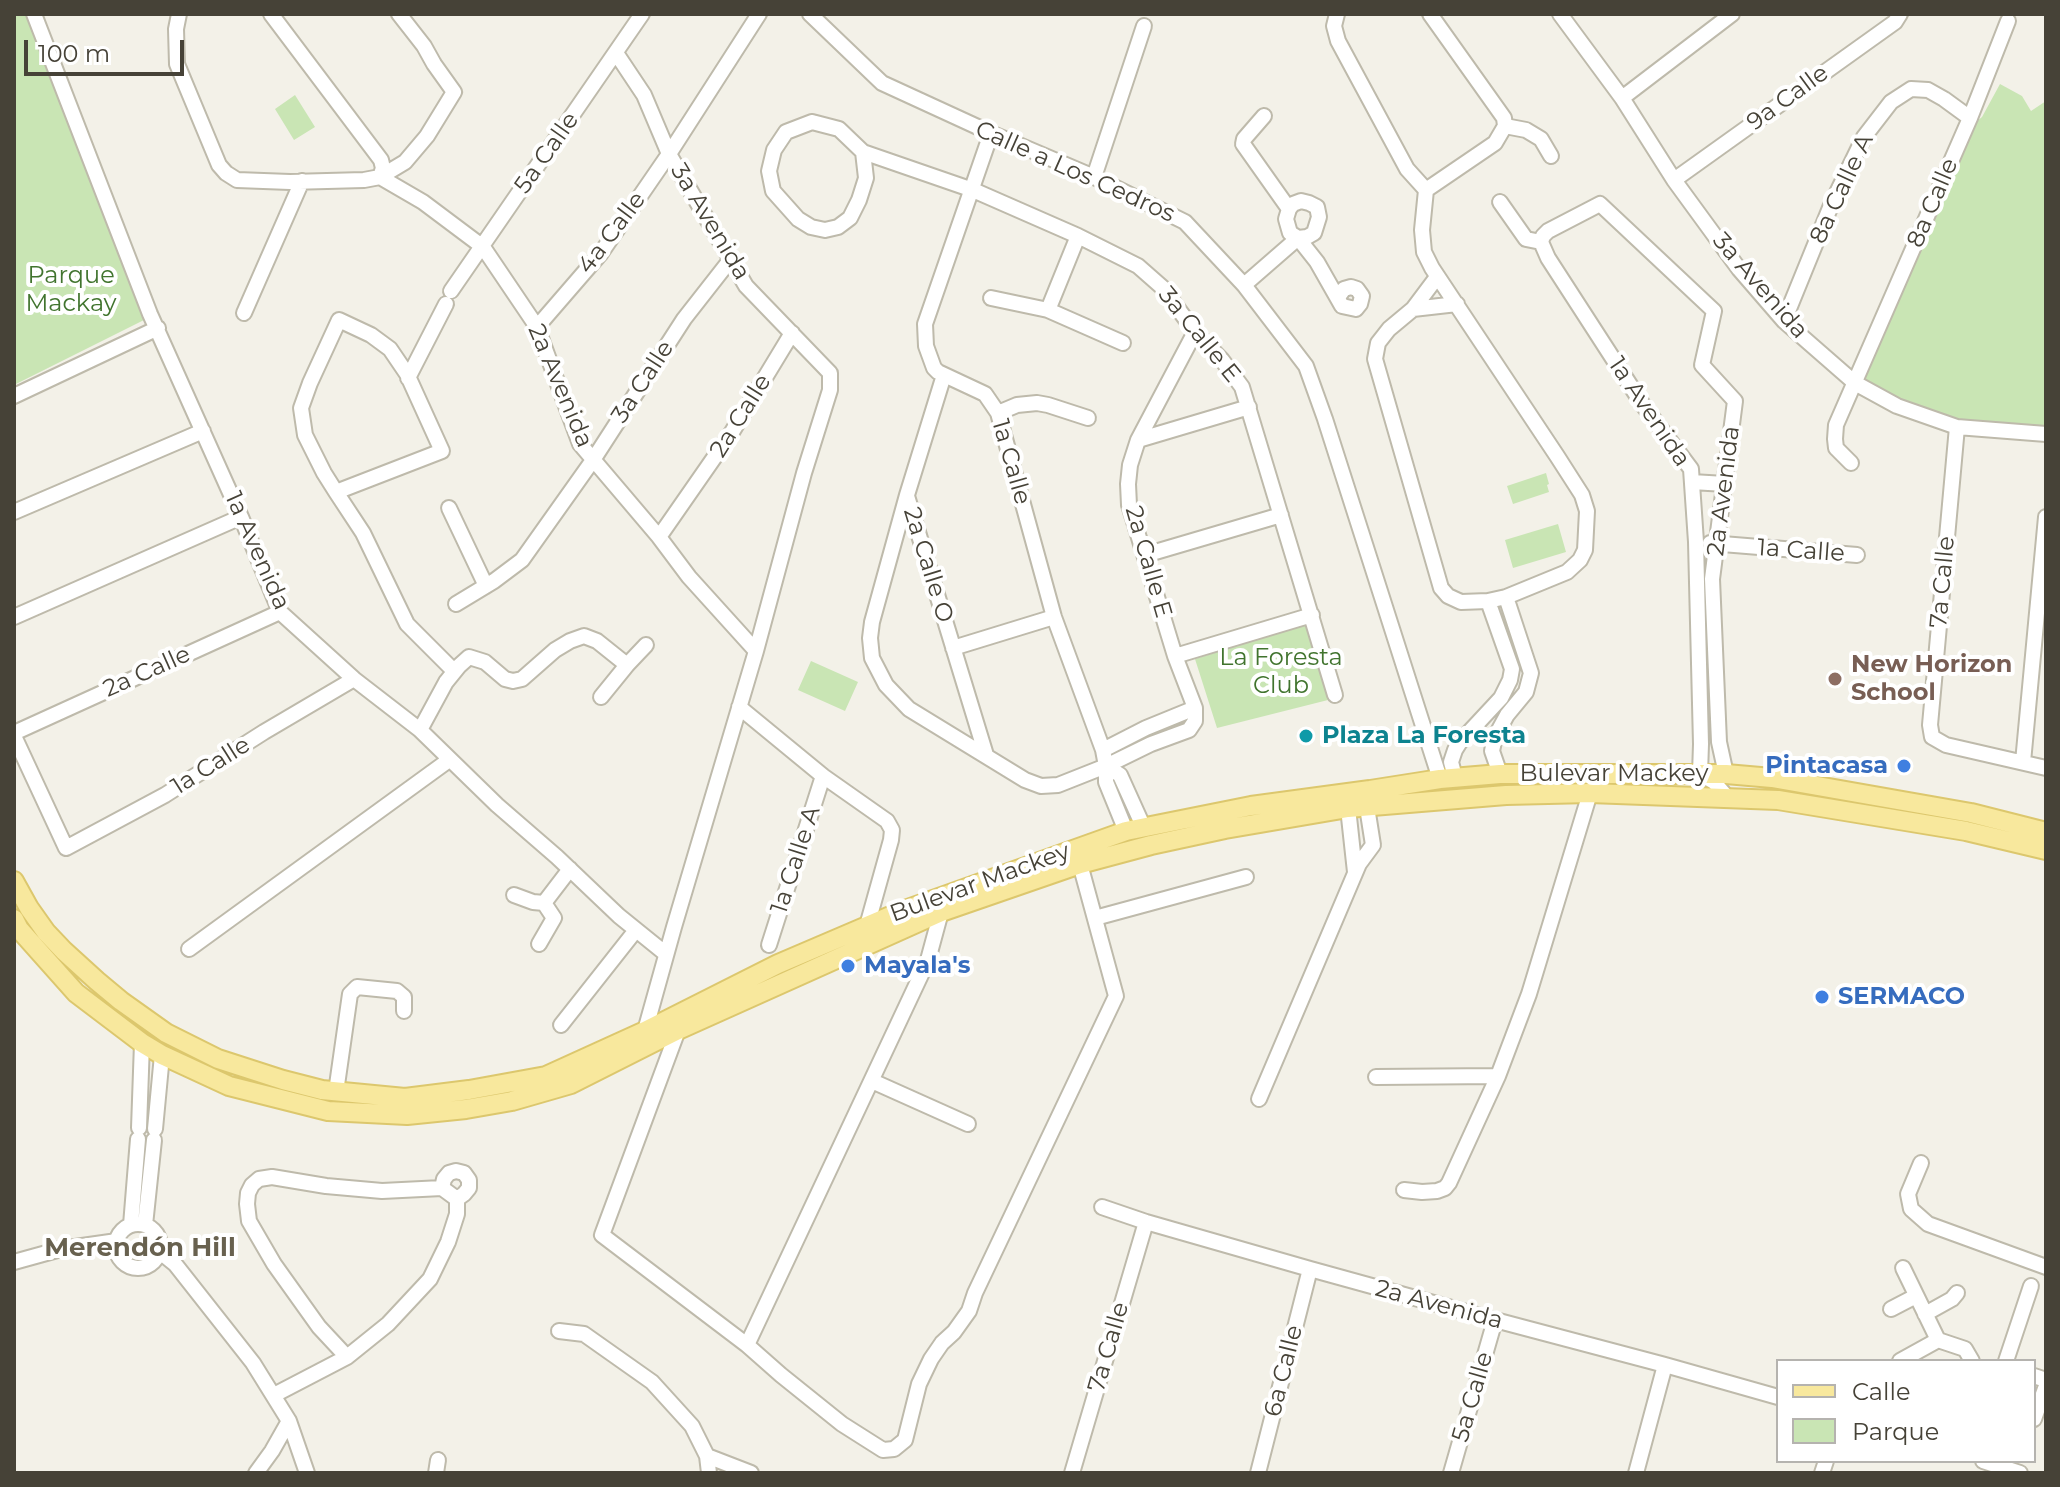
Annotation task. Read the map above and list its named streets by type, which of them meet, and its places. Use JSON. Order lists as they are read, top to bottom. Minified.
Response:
{"streets":{"main road":["Bulevar Mackey"],"street":["9a Calle","5a Calle","Calle a Los Cedros","8a Calle A","8a Calle","3a Avenida","4a Calle","3a Calle E","3a Calle","2a Avenida","1a Avenida","2a Calle","1a Calle","2a Calle E","2a Calle O","7a Calle","1a Calle A","6a Calle"]},"crossings":[["9a Calle","3a Avenida"],["5a Calle","3a Avenida"],["5a Calle","2a Avenida"],["Calle a Los Cedros","Bulevar Mackey"],["8a Calle A","8a Calle"],["8a Calle A","3a Avenida"],["8a Calle","3a Avenida"],["3a Avenida","4a Calle"],["3a Avenida","3a Calle"],["3a Avenida","2a Avenida"],["3a Avenida","2a Calle"],["3a Avenida","7a Calle"],["4a Calle","2a Avenida"],["3a Calle E","2a Calle E"],["3a Calle","2a Avenida"],["2a Avenida","1a Avenida"],["2a Avenida","2a Calle"],["2a Avenida","1a Calle"],["2a Avenida","7a Calle"],["2a Avenida","Bulevar Mackey"],["2a Avenida","6a Calle"],["1a Avenida","2a Calle"],["1a Avenida","1a Calle"],["1a Avenida","Bulevar Mackey"],["2a Calle","1a Calle"],["1a Calle","2a Calle O"],["1a Calle","Bulevar Mackey"]],"districts":["Merendón Hill"],"parks":["Parque Mackay","La Foresta Club"],"places":["New Horizon School","Plaza La Foresta","Pintacasa","Mayala's","SERMACO"],"legend":["Calle","Parque"],"scale_bar":"100 m"}
